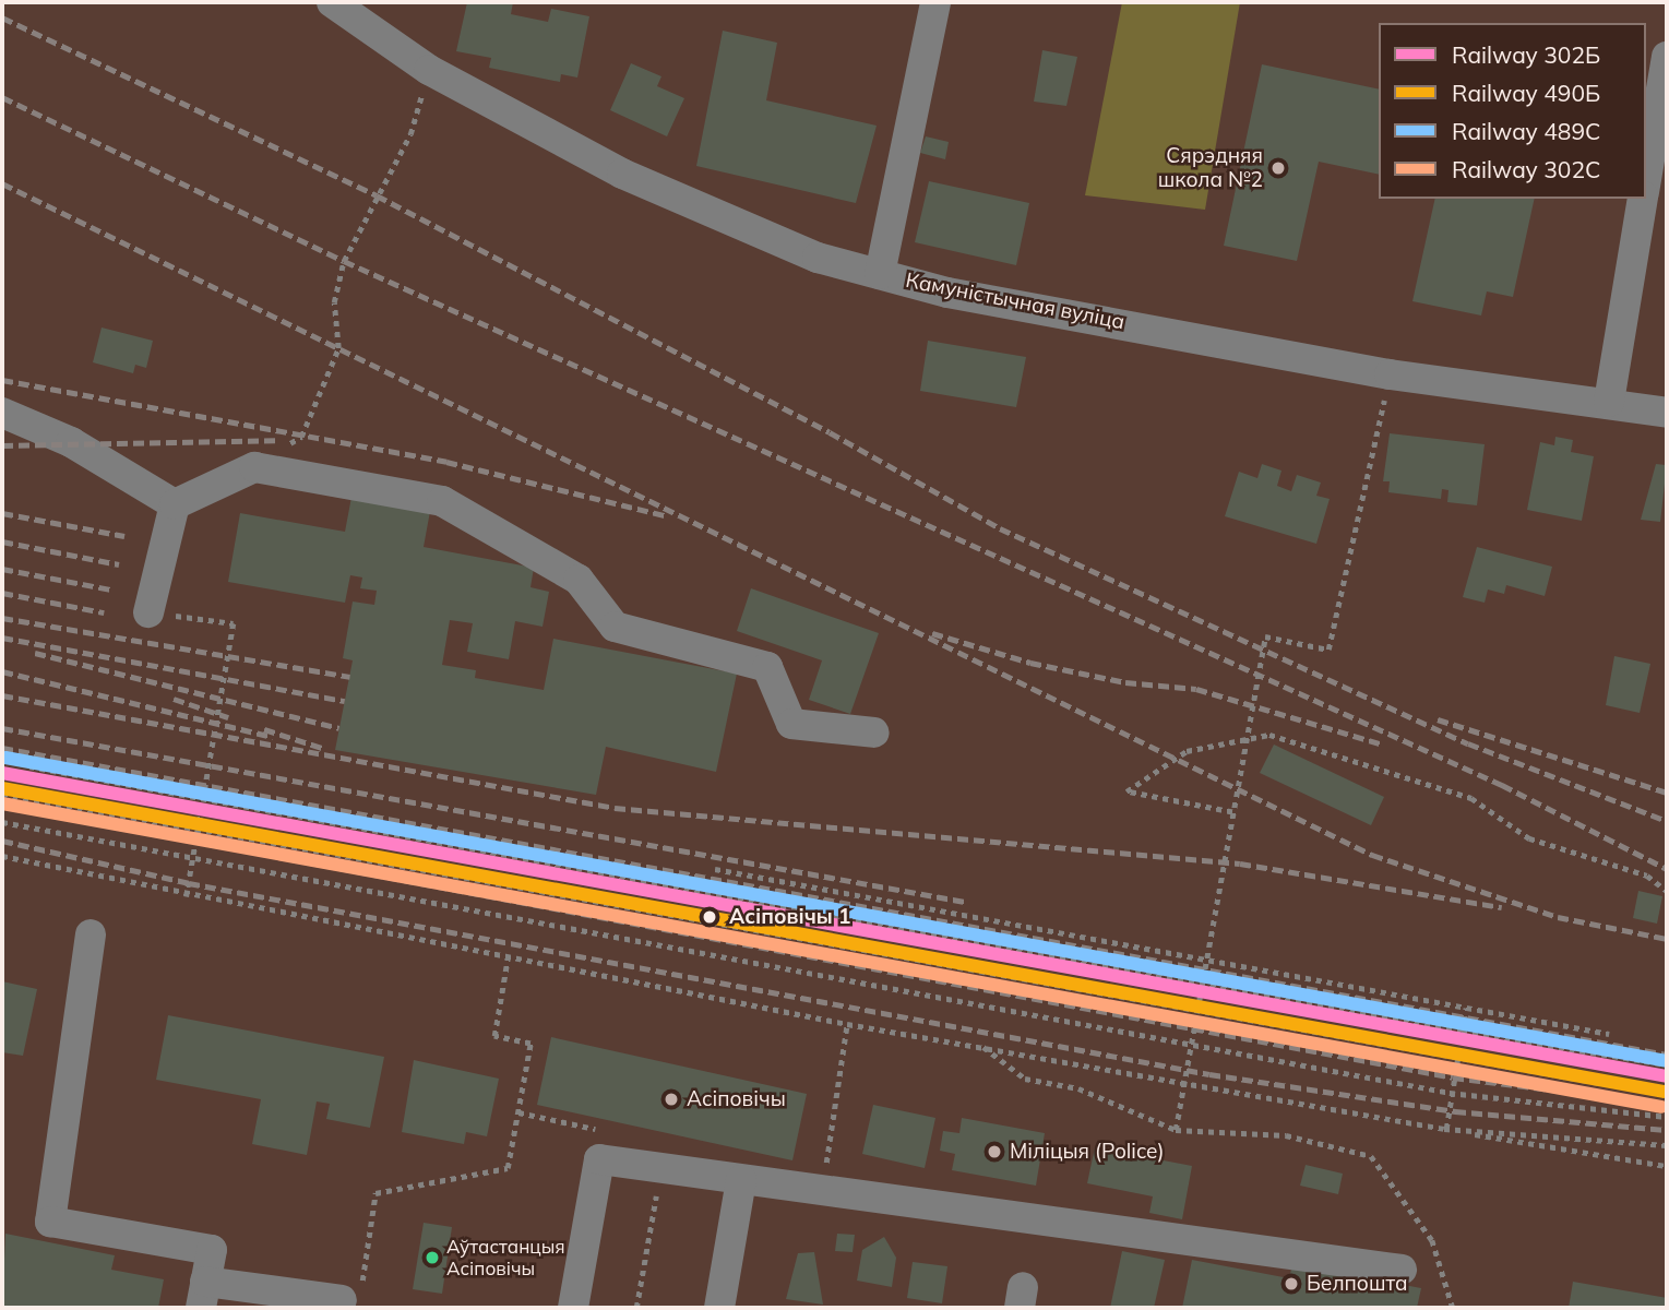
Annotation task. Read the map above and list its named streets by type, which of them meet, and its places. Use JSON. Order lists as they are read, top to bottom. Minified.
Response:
{"streets":{"street":["Камуністычная вуліца"]},"places":["Сярэдняя школа №2","Асіповічы 1","Асіповічы","Міліцыя (Police)","Аўтастанцыя Асіповічы","Белпошта"],"lines":["rail line 489С","rail line 302Б","rail line 490Б","rail line 302С"],"legend":["Railway 302Б","Railway 490Б","Railway 489С","Railway 302С"]}
